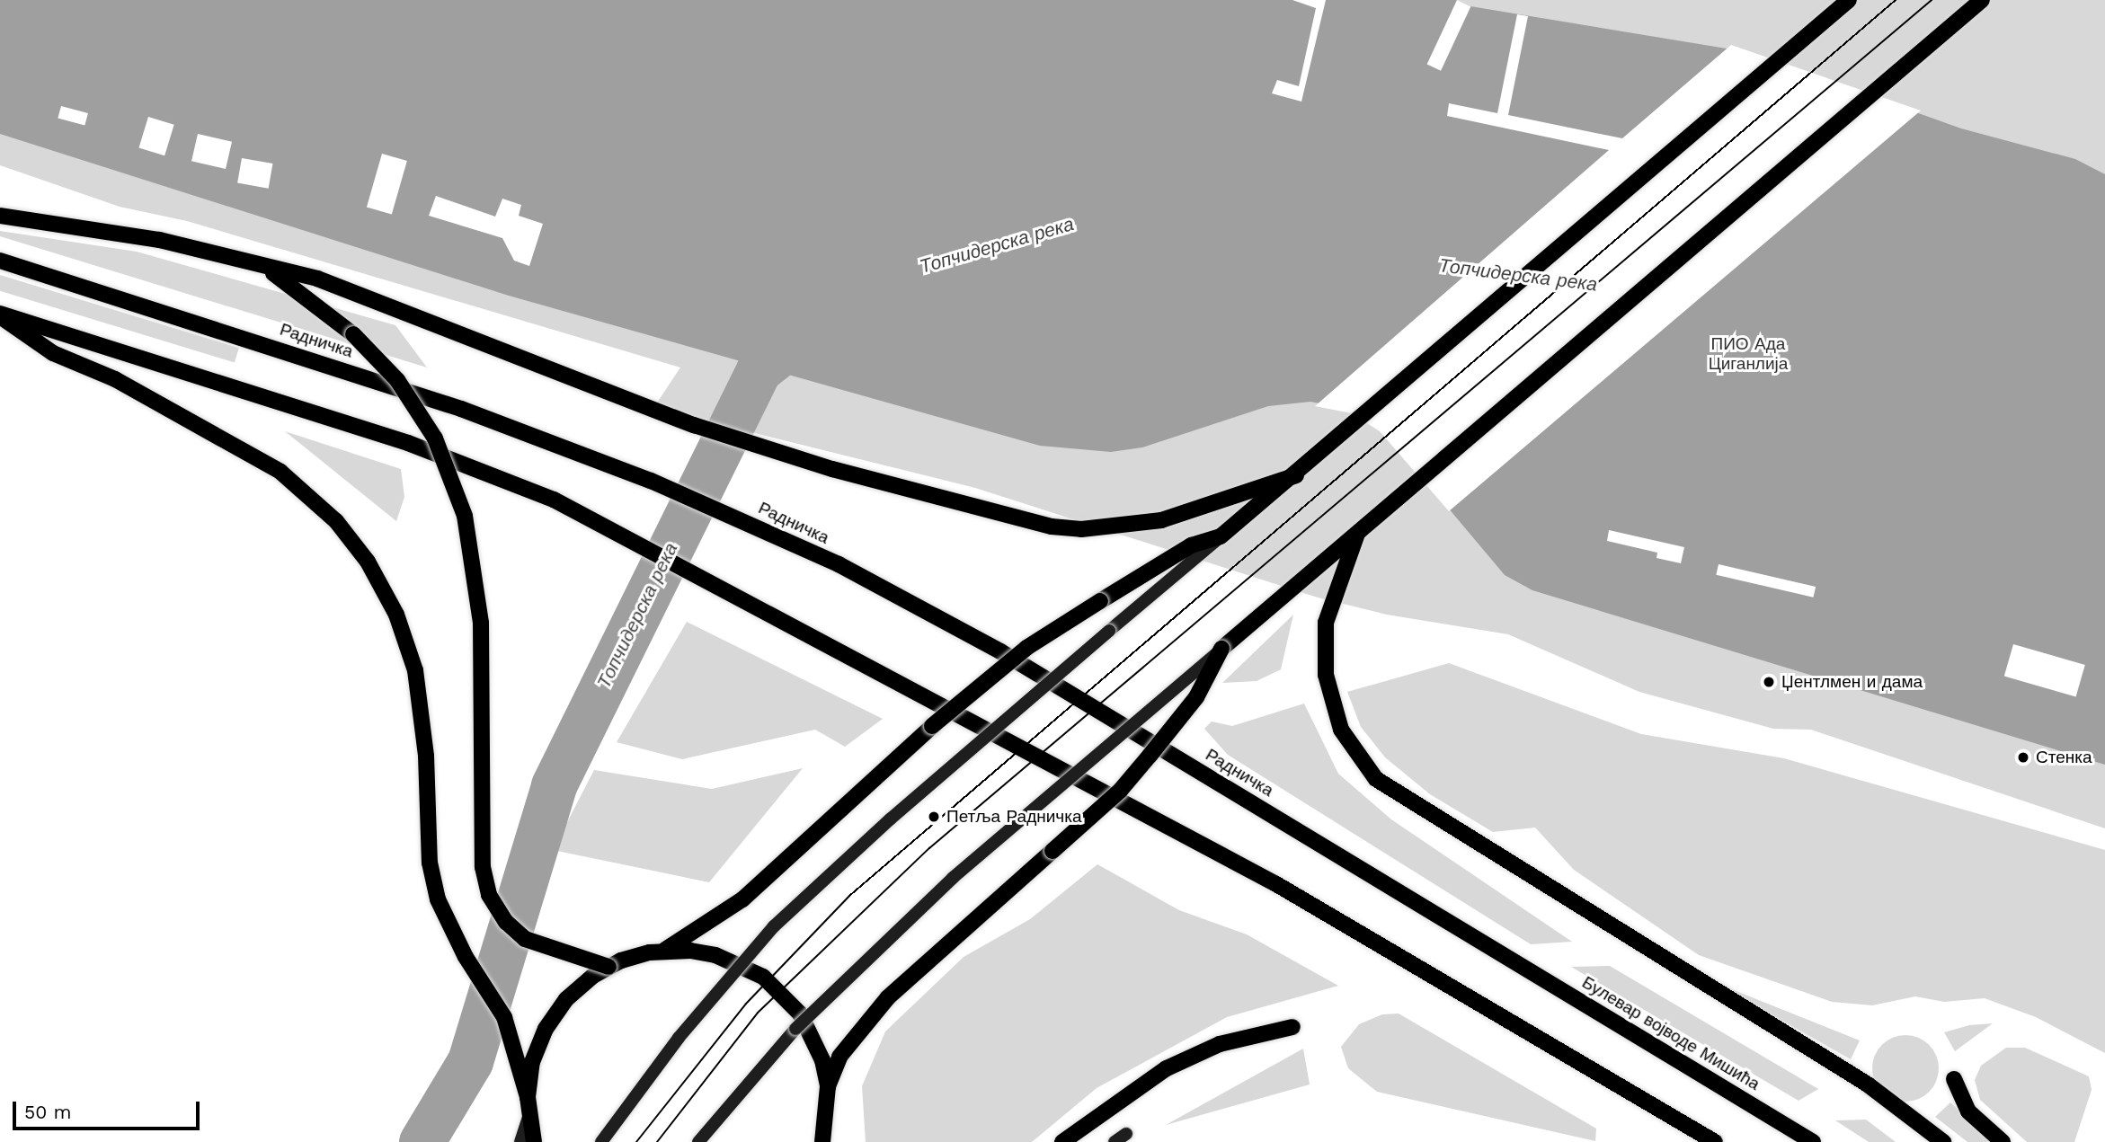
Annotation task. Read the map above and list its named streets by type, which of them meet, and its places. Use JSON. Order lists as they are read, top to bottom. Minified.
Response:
{"streets":{"main road":["Радничка","Булевар војводе Мишића"]},"crossings":[["Радничка","Булевар војводе Мишића"]],"water":["Топчидерска река"],"parks":["ПИО Ада Циганлија"],"places":["Џентлмен и дама","Стенка","Петља Радничка"],"scale_bar":"50 m"}
